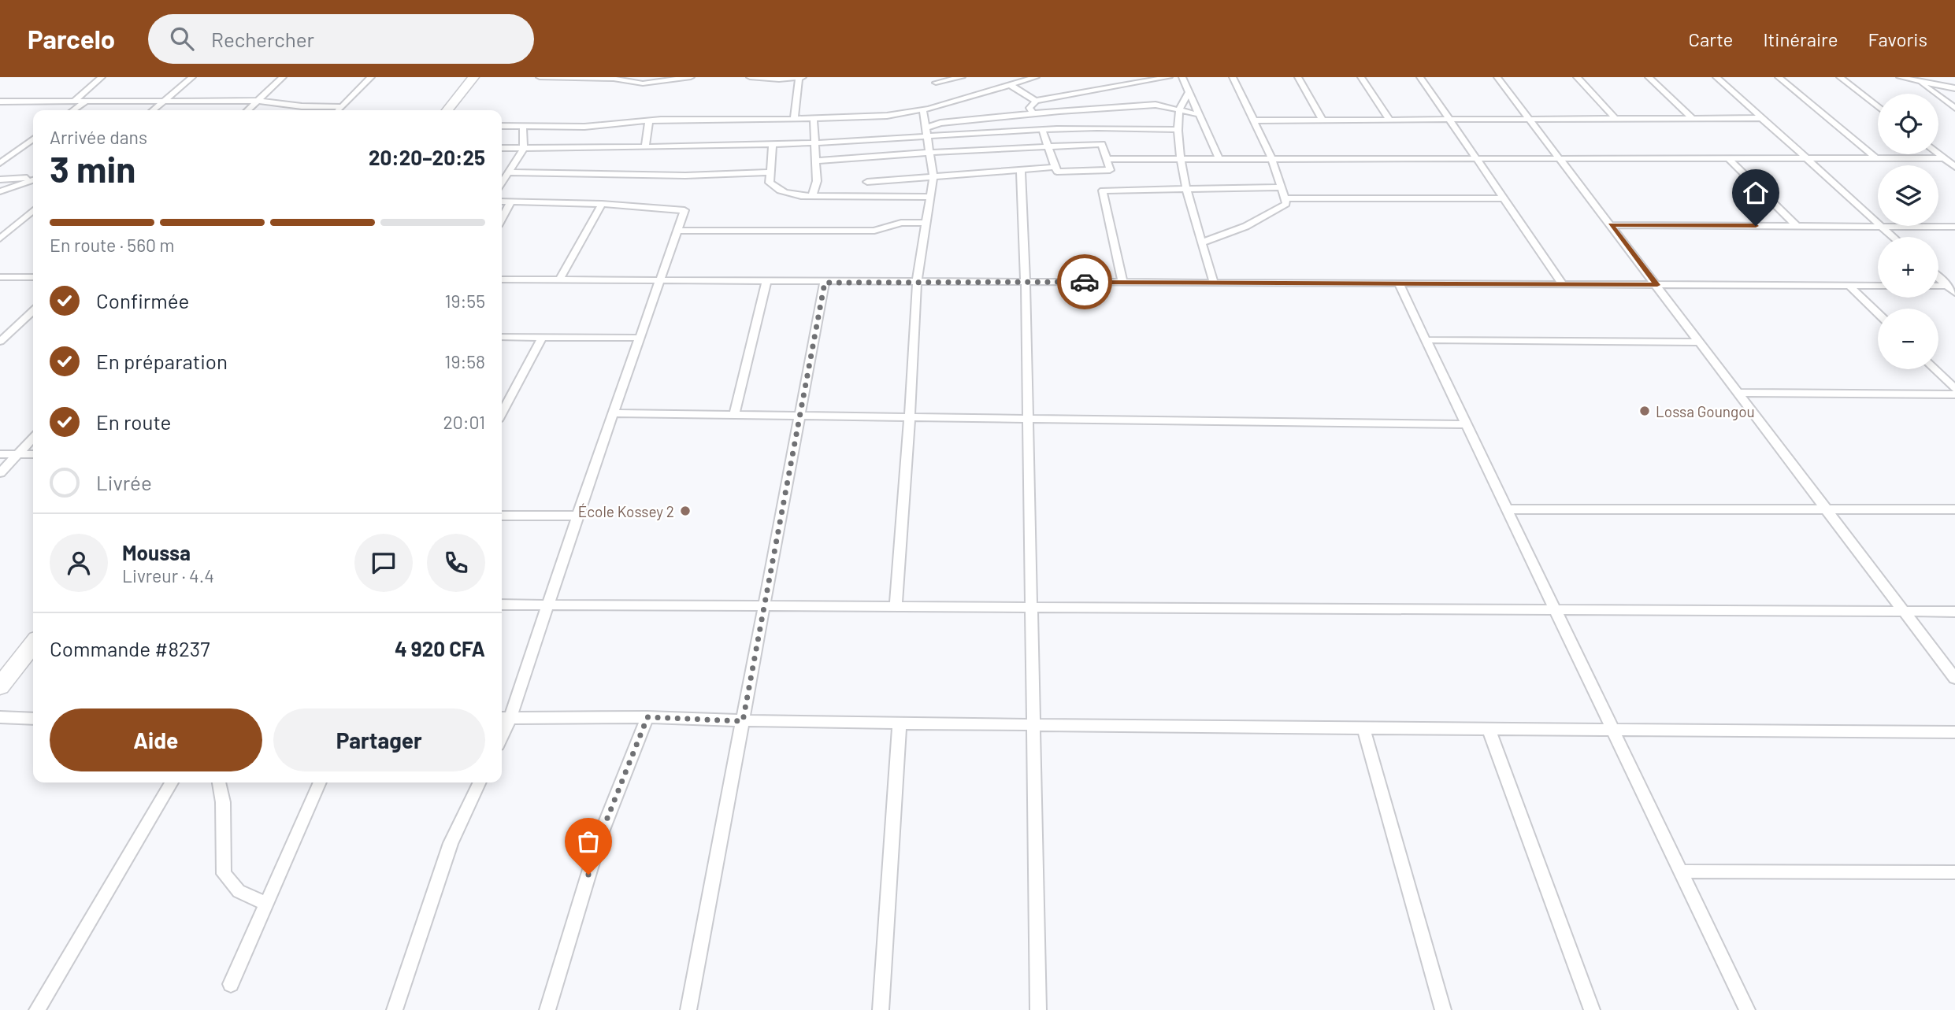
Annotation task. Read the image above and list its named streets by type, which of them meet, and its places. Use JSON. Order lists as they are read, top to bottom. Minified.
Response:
{"places":["Lossa Goungou","École Kossey 2"],"page":{"header":"Parcelo","search":"Rechercher","nav":["Carte","Itinéraire","Favoris"],"map_buttons":["+","−"],"heading":["3 min","Arrivée dans","20:20–20:25"],"panel":["Moussa","Livreur · 4.4","Commande #8237","4 920 CFA"],"bar":"En route · 560 m","list":[["Confirmée","19:55"],["En préparation","19:58"],["En route","20:01"],"Livrée"],"buttons":["Aide","Partager"]}}
